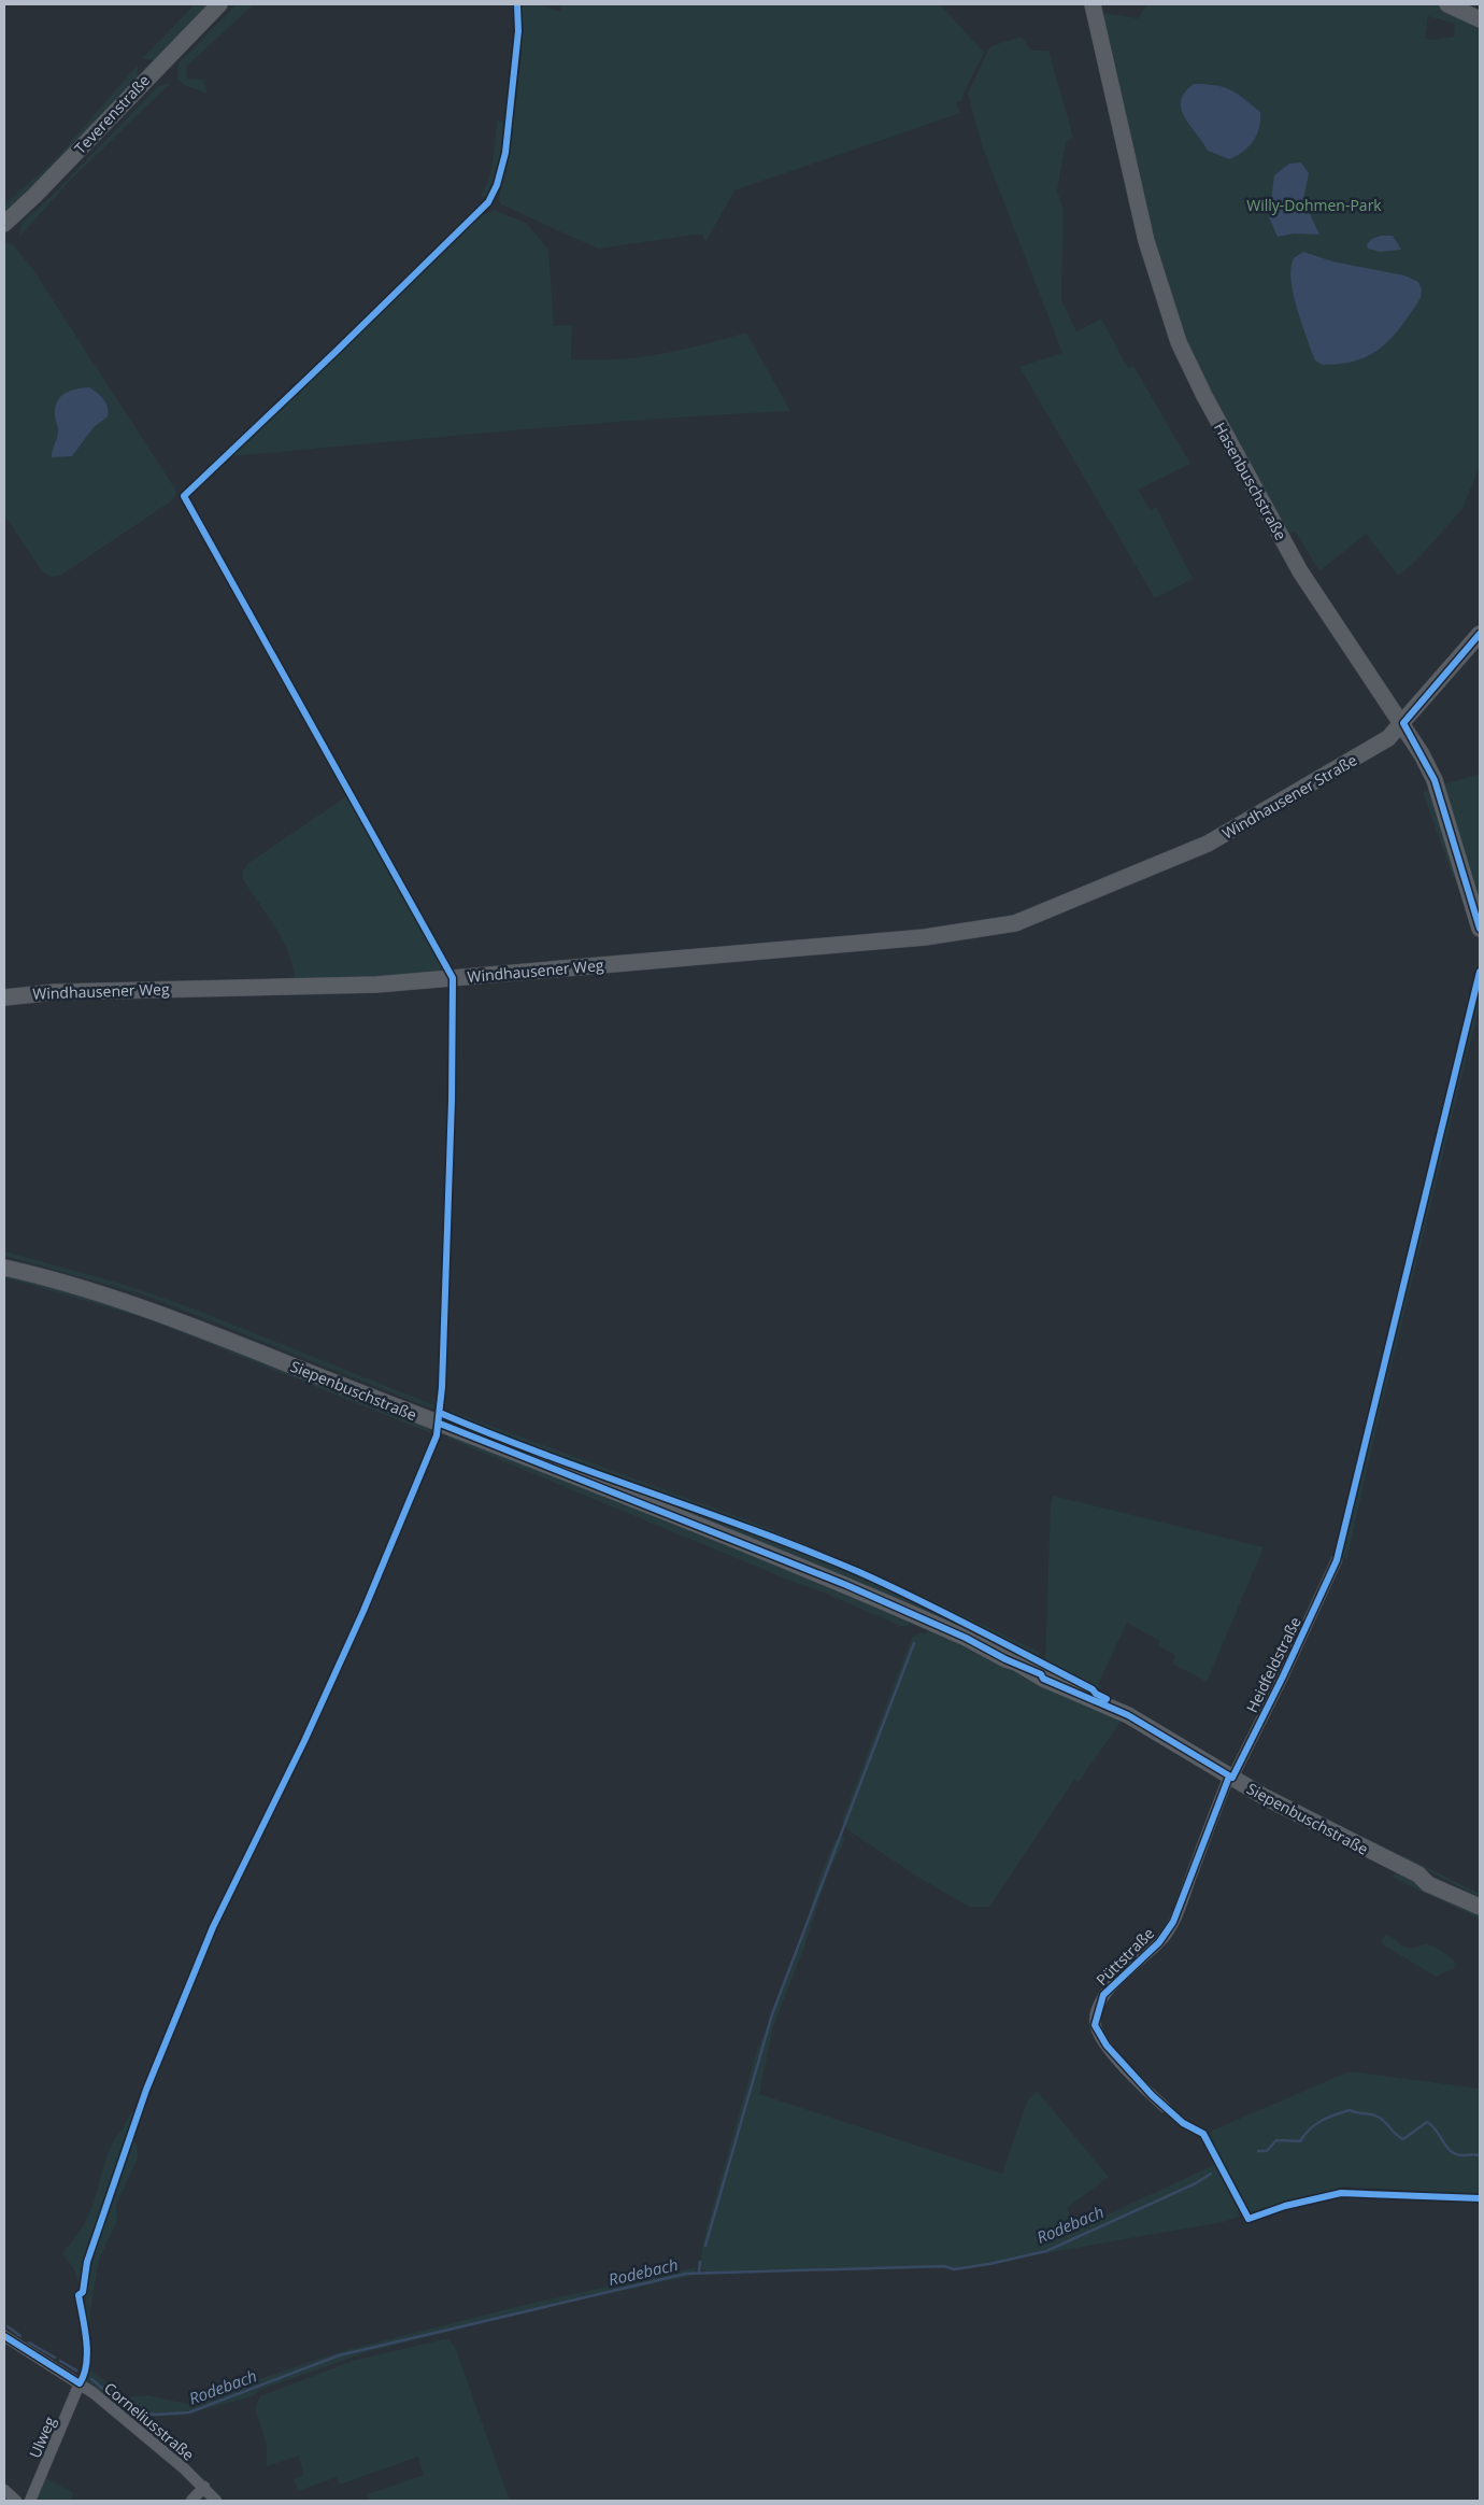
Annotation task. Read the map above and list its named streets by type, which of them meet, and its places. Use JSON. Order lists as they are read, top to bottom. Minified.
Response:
{"streets":{"street":["Teverenstraße","Hasenbuschstraße","Windhausener Straße","Windhausener Weg","Siepenbuschstraße","Heidfeldstraße","Püttstraße","Corneliusstraße","Ulweg"]},"crossings":[["Hasenbuschstraße","Windhausener Straße"],["Windhausener Straße","Windhausener Weg"],["Siepenbuschstraße","Heidfeldstraße"],["Siepenbuschstraße","Püttstraße"],["Heidfeldstraße","Püttstraße"],["Corneliusstraße","Ulweg"]],"water":["Rodebach"],"parks":["Willy-Dohmen-Park"]}
